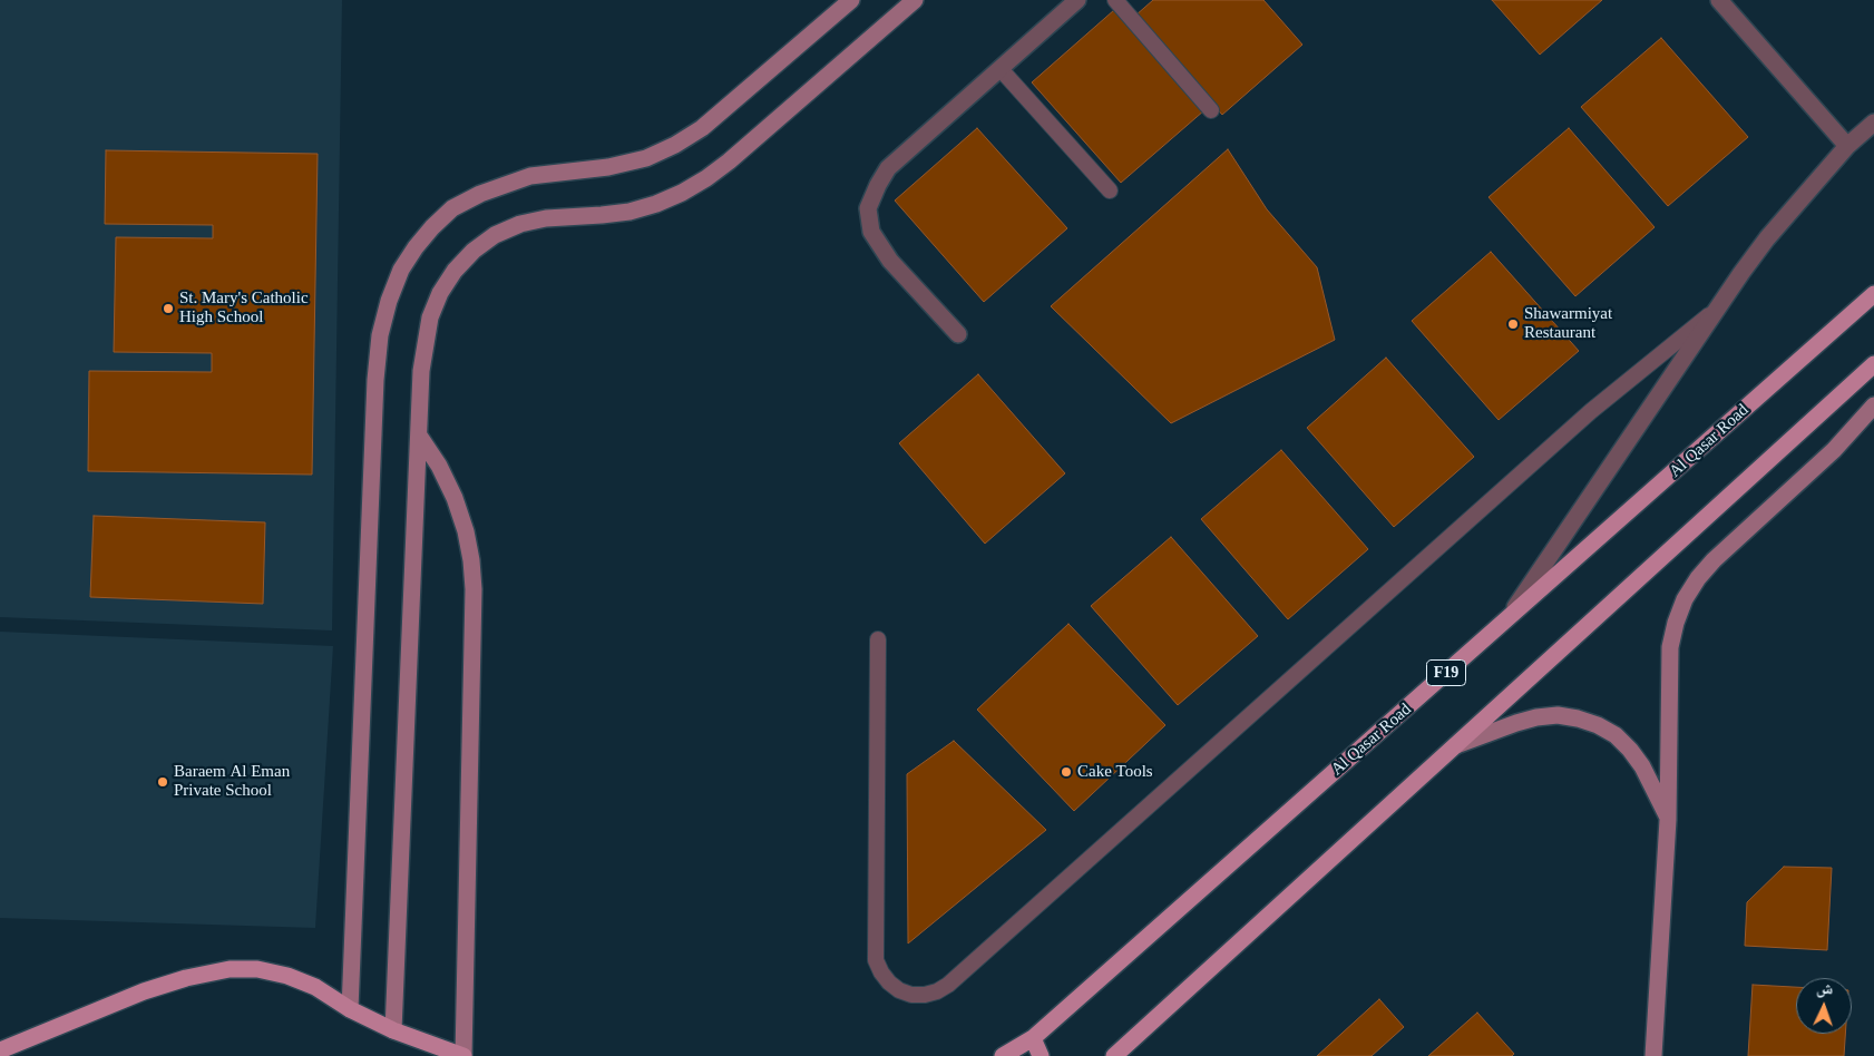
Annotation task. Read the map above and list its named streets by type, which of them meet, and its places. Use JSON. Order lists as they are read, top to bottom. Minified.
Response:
{"streets":{"main road":["Al Qasar Road","F19"]},"places":["St. Mary's Catholic High School","Shawarmiyat Restaurant","Cake Tools","Baraem Al Eman Private School"],"north":"top"}
